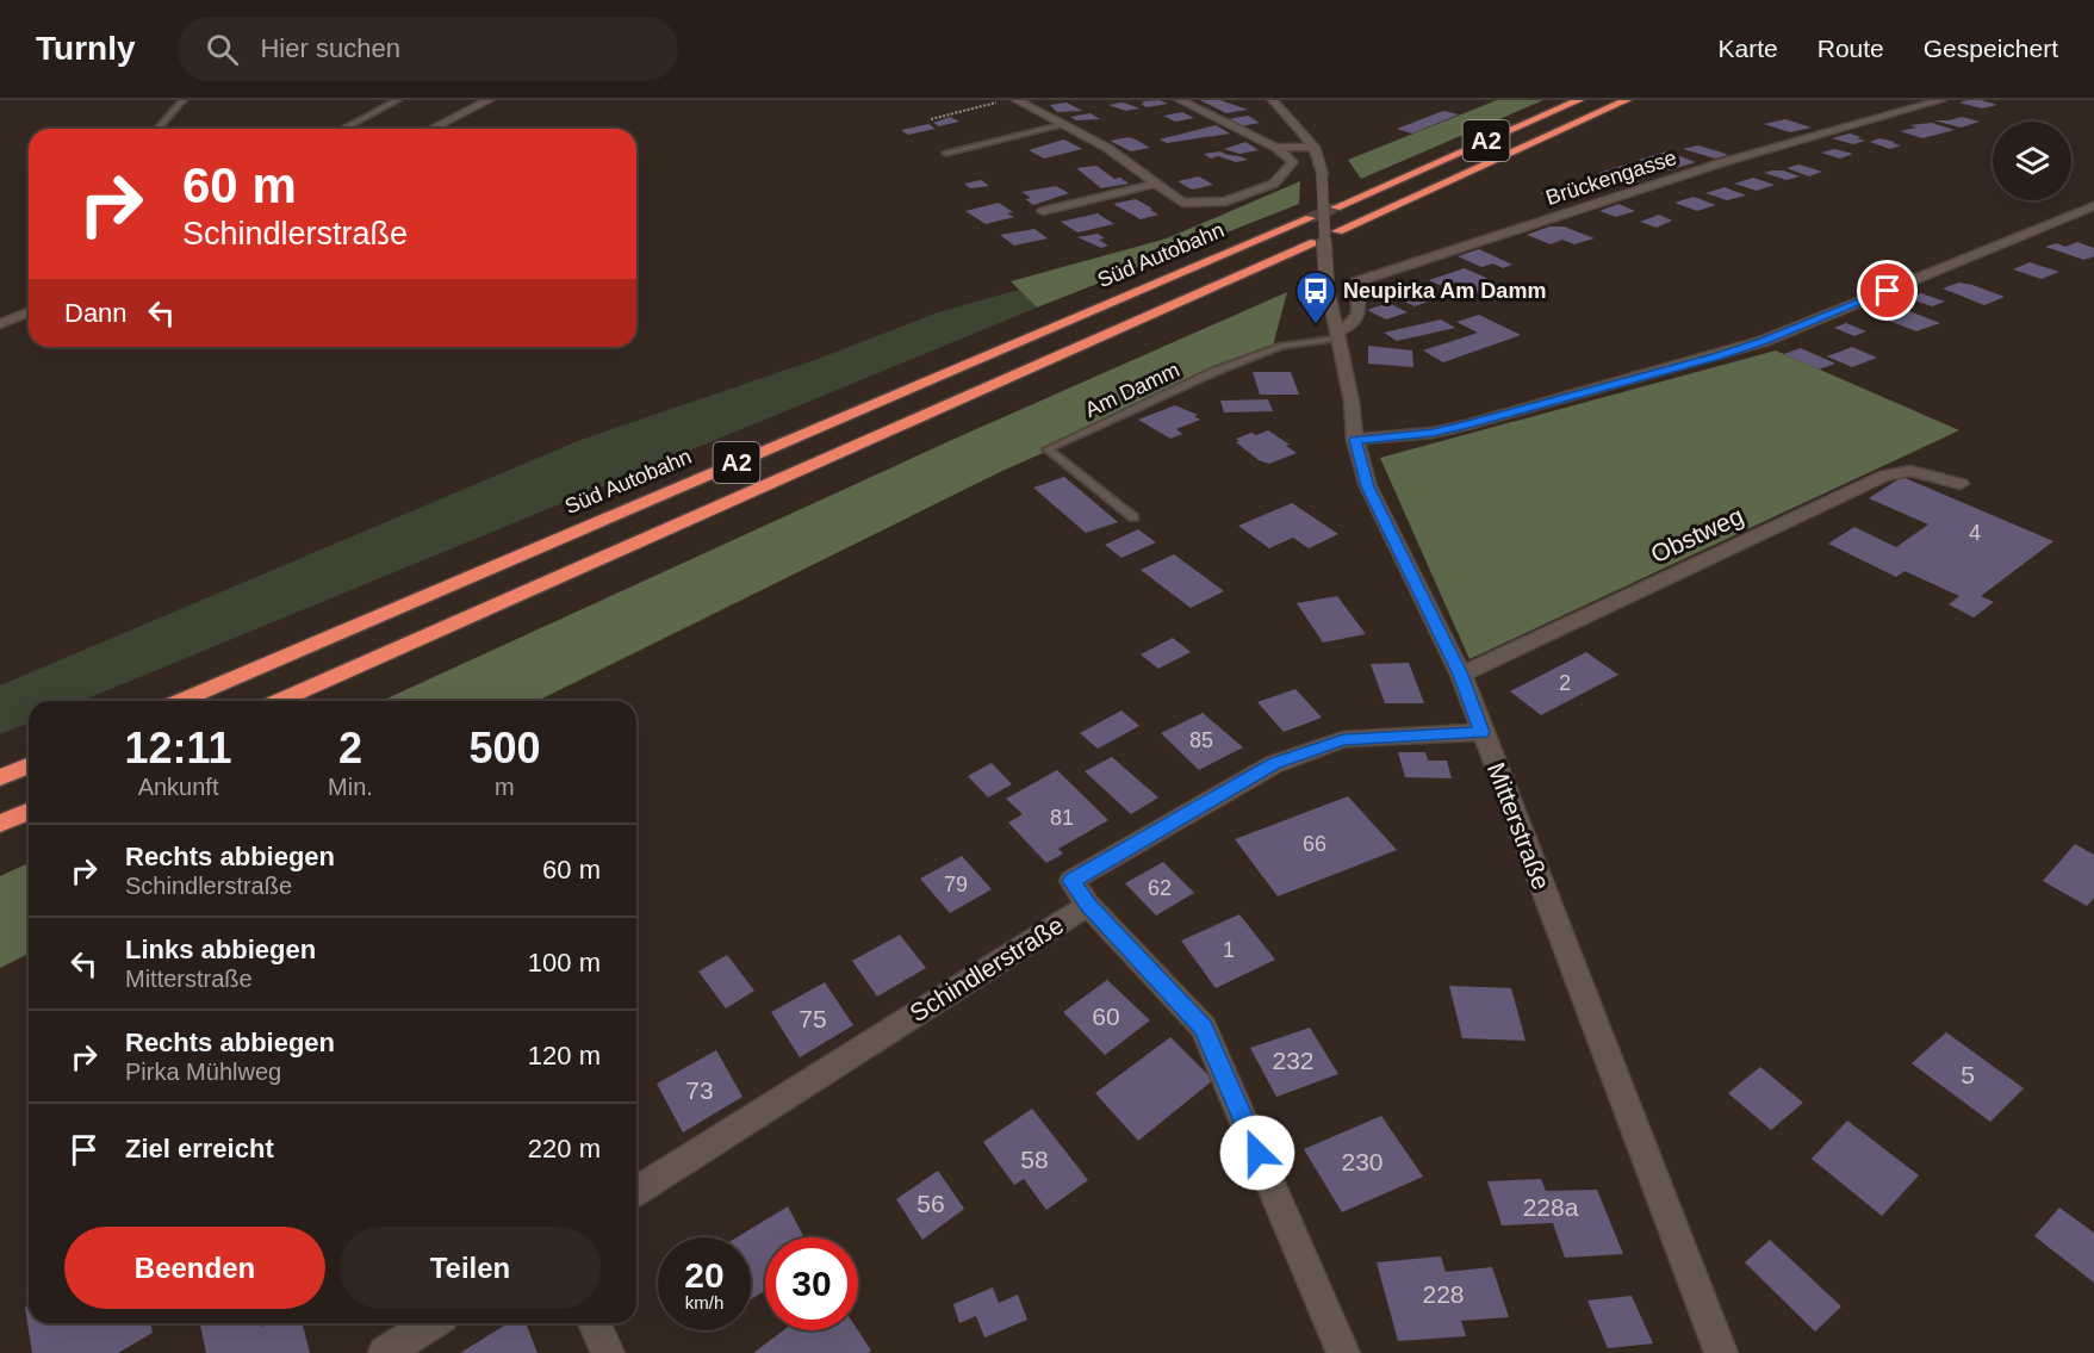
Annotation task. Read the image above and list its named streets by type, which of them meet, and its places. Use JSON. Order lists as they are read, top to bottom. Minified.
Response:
{"streets":{"highway":["A2","Süd Autobahn"],"street":["Brückengasse","Obstweg","Mitterstraße","Schindlerstraße"],"lane":["Am Damm"]},"crossings":[["Brückengasse","Am Damm"],["Brückengasse","Mitterstraße"],["Am Damm","Mitterstraße"],["Obstweg","Mitterstraße"],["Mitterstraße","Schindlerstraße"]],"places":{"bus stop":["Neupirka Am Damm"]},"house_numbers":["4","2","85","81","66","79","62","1","60","75","232","5","73","58","230","56","228a","228"],"page":{"header":"Turnly","search":"Hier suchen","nav":["Karte","Route","Gespeichert"],"turn":["60 m","Schindlerstraße"],"then":"Dann","eta":["12:11","Ankunft","2","Min.","500","m"],"list":[{"name":"Rechts abbiegen","note":"Schindlerstraße","value":"60 m"},{"name":"Links abbiegen","note":"Mitterstraße","value":"100 m"},{"name":"Rechts abbiegen","note":"Pirka Mühlweg","value":"120 m"},{"name":"Ziel erreicht","value":"220 m"}],"buttons":["Beenden","Teilen"],"speed":"20 km/h","limit":"30"}}
